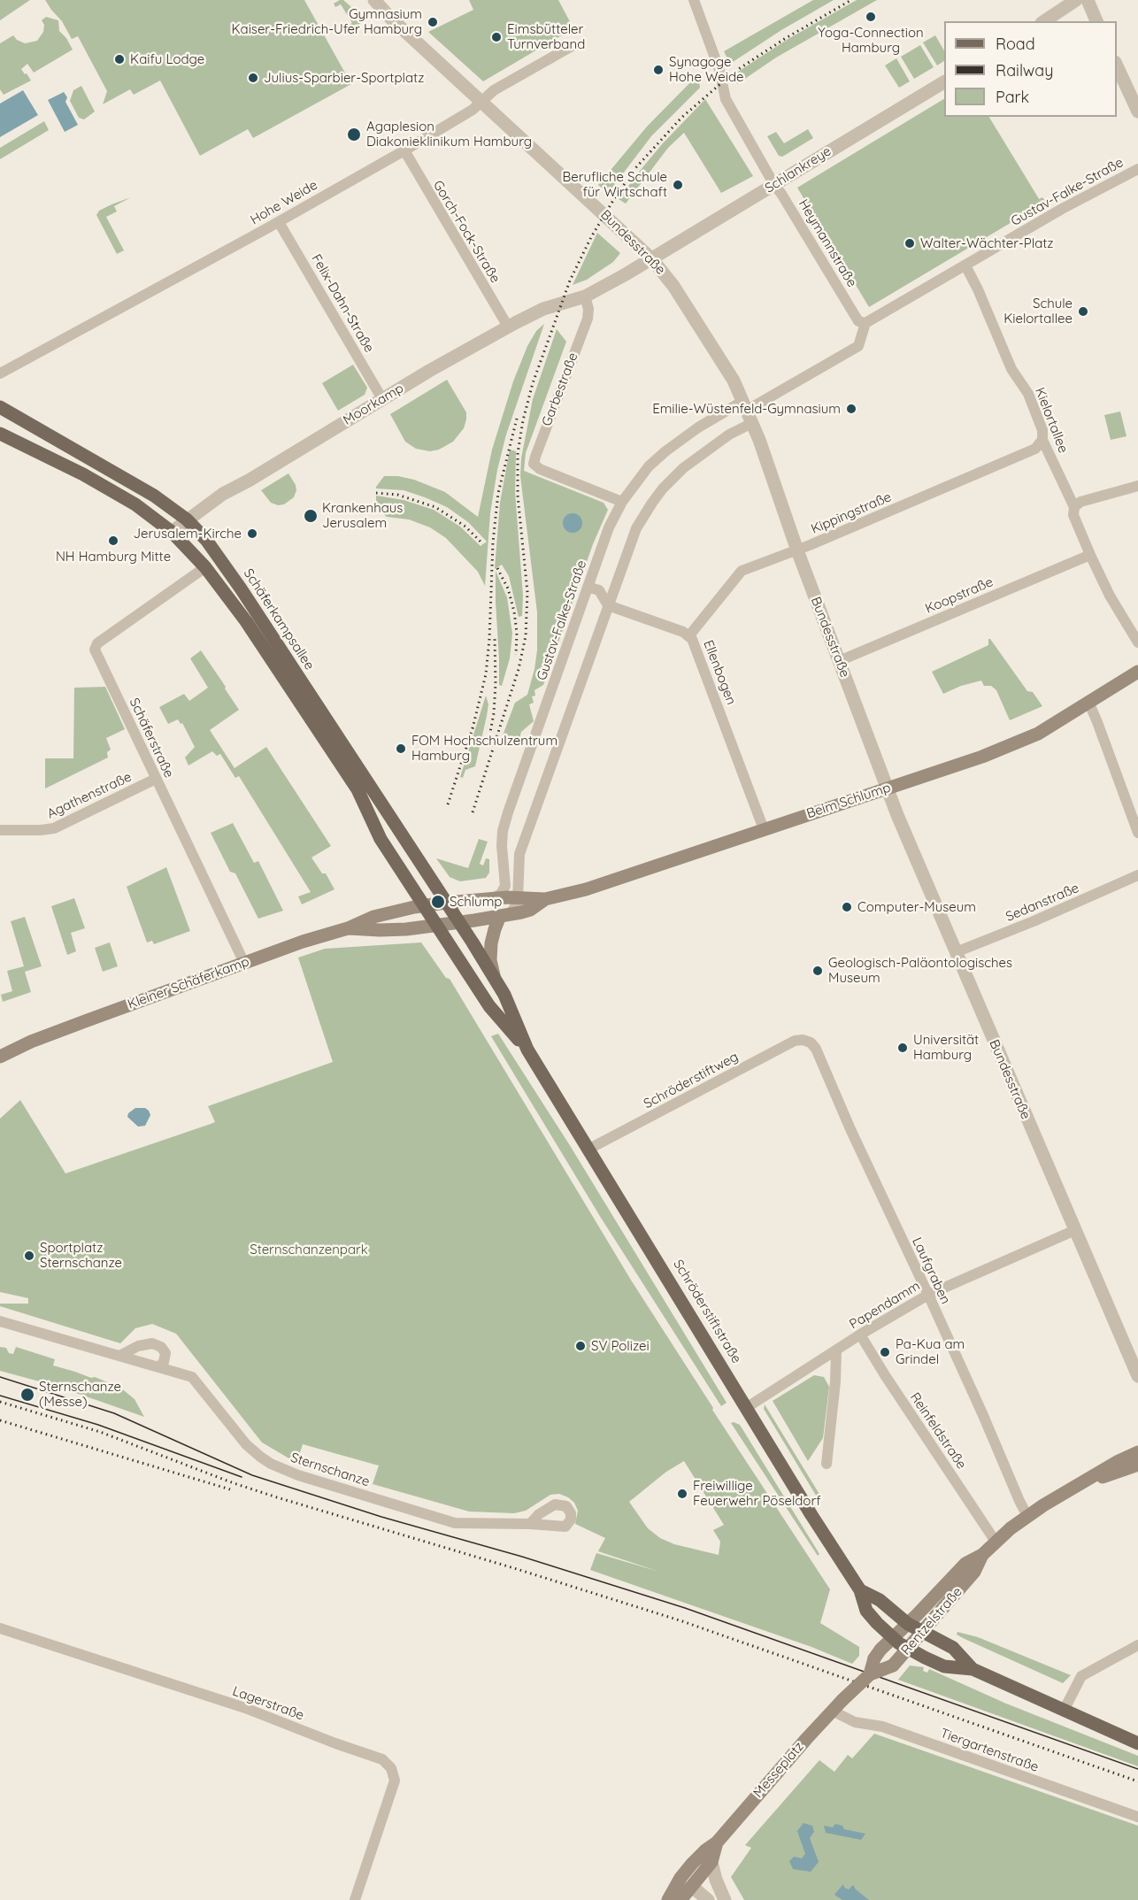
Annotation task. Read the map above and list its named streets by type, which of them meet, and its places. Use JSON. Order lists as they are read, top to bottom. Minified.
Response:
{"streets":{"main road":["Schäferkampsallee","Beim Schlump","Kleiner Schäferkamp","Schröderstiftstraße","Rentzelstraße","Messeplatz"],"street":["Schlankreye","Gustav-Falke-Straße","Hohe Weide","Gorch-Fock-Straße","Bundesstraße","Heymannstraße","Felix-Dahn-Straße","Garbestraße","Moorkamp","Kielortallee","Kippingstraße","Koopstraße","Ellenbogen","Schäferstraße","Agathenstraße","Sedanstraße","Schröderstiftweg","Laufgraben","Papendamm","Reinfeldstraße","Sternschanze","Lagerstraße","Tiergartenstraße"]},"crossings":[["Schlankreye","Bundesstraße"],["Schlankreye","Heymannstraße"],["Gustav-Falke-Straße","Bundesstraße"],["Gustav-Falke-Straße","Heymannstraße"],["Gustav-Falke-Straße","Garbestraße"],["Gustav-Falke-Straße","Kielortallee"],["Gustav-Falke-Straße","Ellenbogen"],["Gustav-Falke-Straße","Beim Schlump"],["Hohe Weide","Gorch-Fock-Straße"],["Hohe Weide","Bundesstraße"],["Hohe Weide","Felix-Dahn-Straße"],["Gorch-Fock-Straße","Moorkamp"],["Bundesstraße","Kippingstraße"],["Bundesstraße","Koopstraße"],["Bundesstraße","Beim Schlump"],["Bundesstraße","Sedanstraße"],["Bundesstraße","Papendamm"],["Felix-Dahn-Straße","Moorkamp"],["Garbestraße","Moorkamp"],["Moorkamp","Schäferkampsallee"],["Kielortallee","Kippingstraße"],["Kielortallee","Koopstraße"],["Kippingstraße","Ellenbogen"],["Schäferkampsallee","Schäferstraße"],["Schäferkampsallee","Beim Schlump"],["Schäferkampsallee","Kleiner Schäferkamp"],["Schäferkampsallee","Schröderstiftstraße"],["Ellenbogen","Beim Schlump"],["Schäferstraße","Agathenstraße"],["Schäferstraße","Kleiner Schäferkamp"],["Beim Schlump","Kleiner Schäferkamp"],["Beim Schlump","Schröderstiftstraße"],["Kleiner Schäferkamp","Schröderstiftstraße"],["Schröderstiftweg","Laufgraben"],["Schröderstiftweg","Schröderstiftstraße"],["Laufgraben","Papendamm"],["Laufgraben","Rentzelstraße"],["Papendamm","Schröderstiftstraße"],["Papendamm","Reinfeldstraße"],["Schröderstiftstraße","Rentzelstraße"],["Reinfeldstraße","Rentzelstraße"],["Rentzelstraße","Messeplatz"],["Tiergartenstraße","Messeplatz"]],"parks":["Sternschanzenpark"],"places":["Yoga-Connection Hamburg","Gymnasium Kaiser-Friedrich-Ufer Hamburg","Eimsbütteler Turnverband","Kaifu Lodge","Synagoge Hohe Weide","Julius-Sparbier-Sportplatz","Agaplesion Diakonieklinikum Hamburg","Berufliche Schule für Wirtschaft","Walter-Wächter-Platz","Schule Kielortallee","Emilie-Wüstenfeld-Gymnasium","Krankenhaus Jerusalem","Jerusalem-Kirche","NH Hamburg Mitte","FOM Hochschulzentrum Hamburg","Schlump","Computer-Museum","Geologisch-Paläontologisches Museum","Universität Hamburg","Sportplatz Sternschanze","SV Polizei","Pa-Kua am Grindel","Sternschanze (Messe)","Freiwillige Feuerwehr Pöseldorf"],"legend":["Road","Railway","Park"]}
